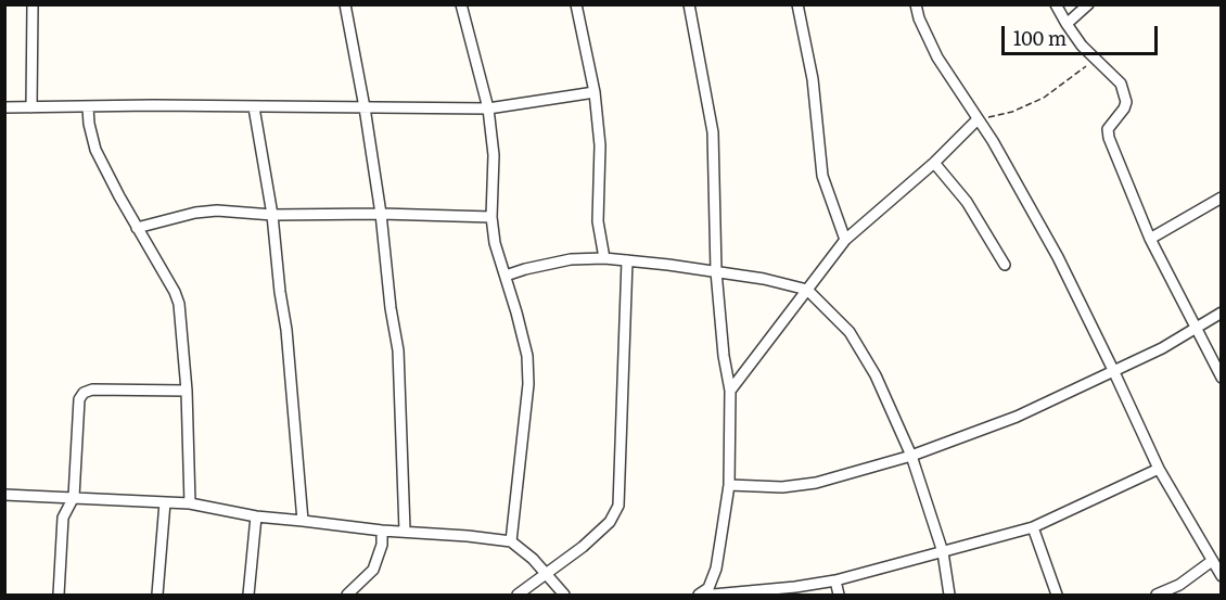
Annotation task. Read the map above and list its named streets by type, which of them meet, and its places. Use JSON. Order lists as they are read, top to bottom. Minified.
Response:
{"scale_bar":"100 m"}
